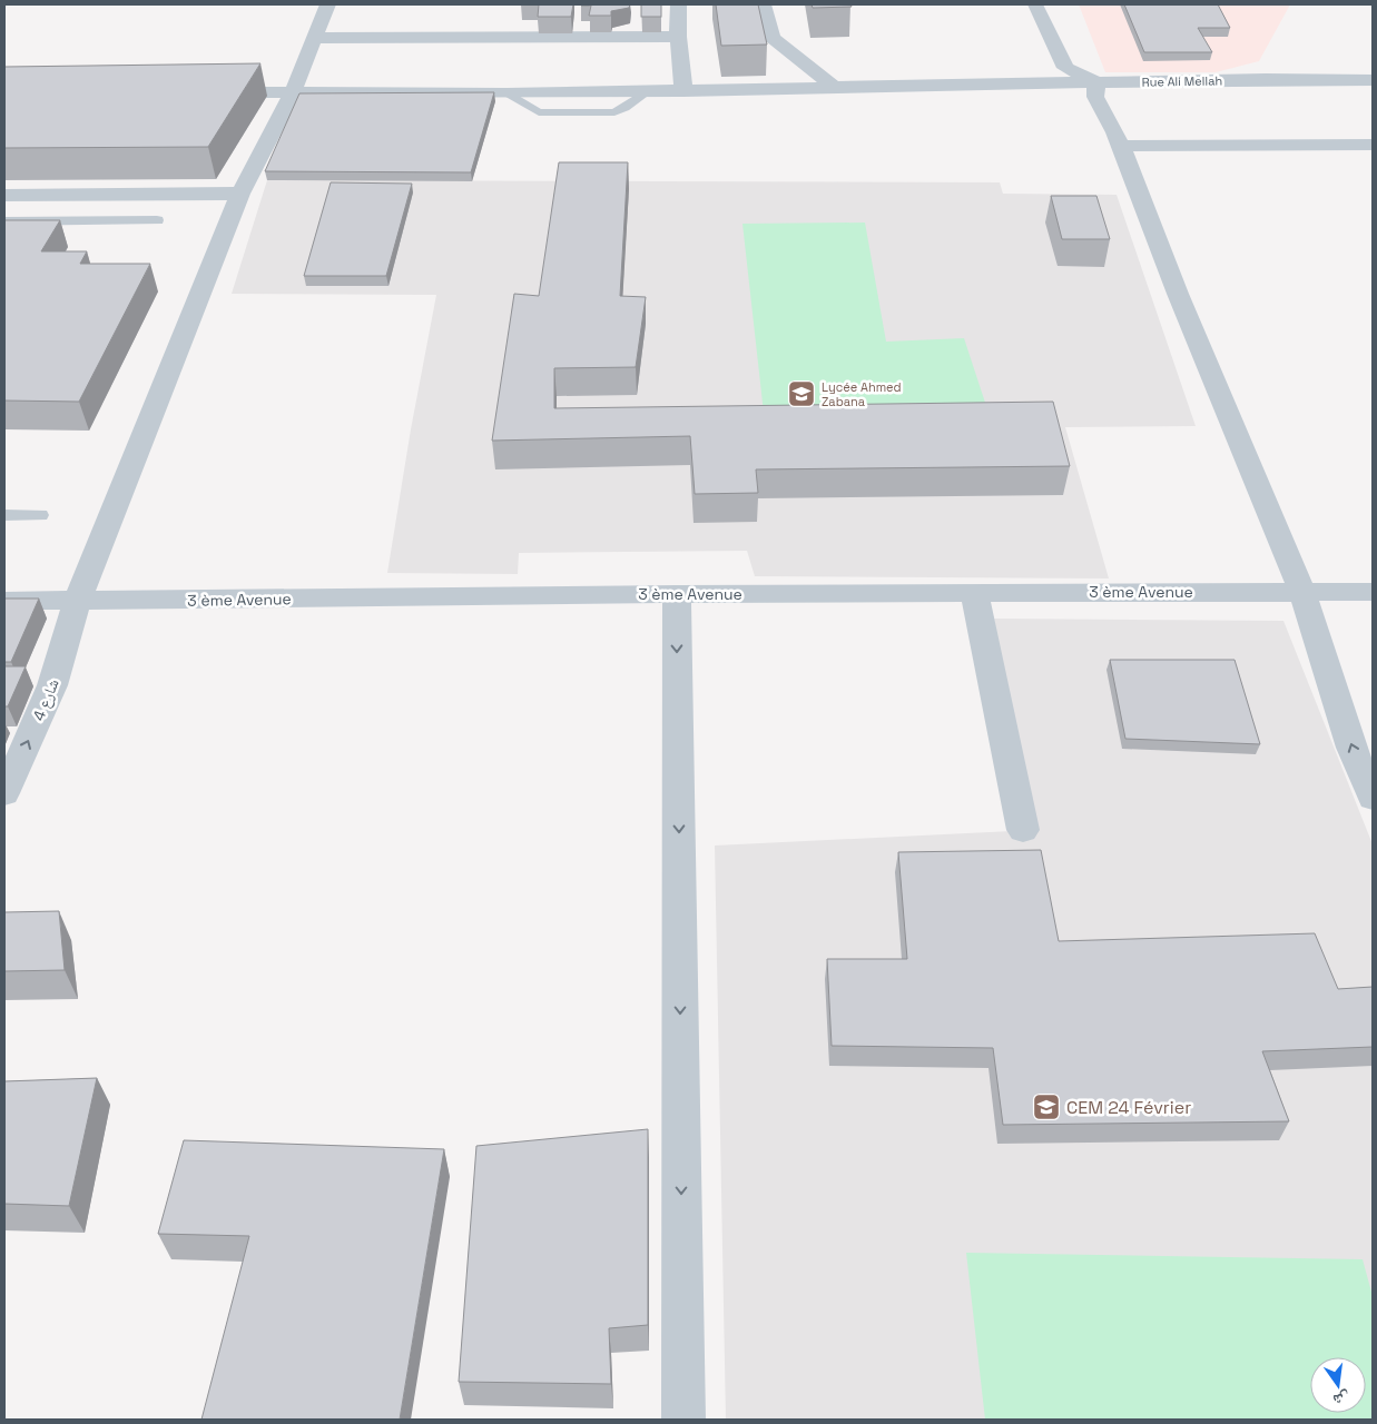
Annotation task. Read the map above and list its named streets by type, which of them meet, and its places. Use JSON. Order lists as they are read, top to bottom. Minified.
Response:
{"streets":{"street":["Rue Ali Mellah","3 ème Avenue","شارع 4"]},"crossings":[["3 ème Avenue","شارع 4"]],"places":{"school or university":["Lycée Ahmed Zabana","CEM 24 Février"]},"north":"bottom"}
